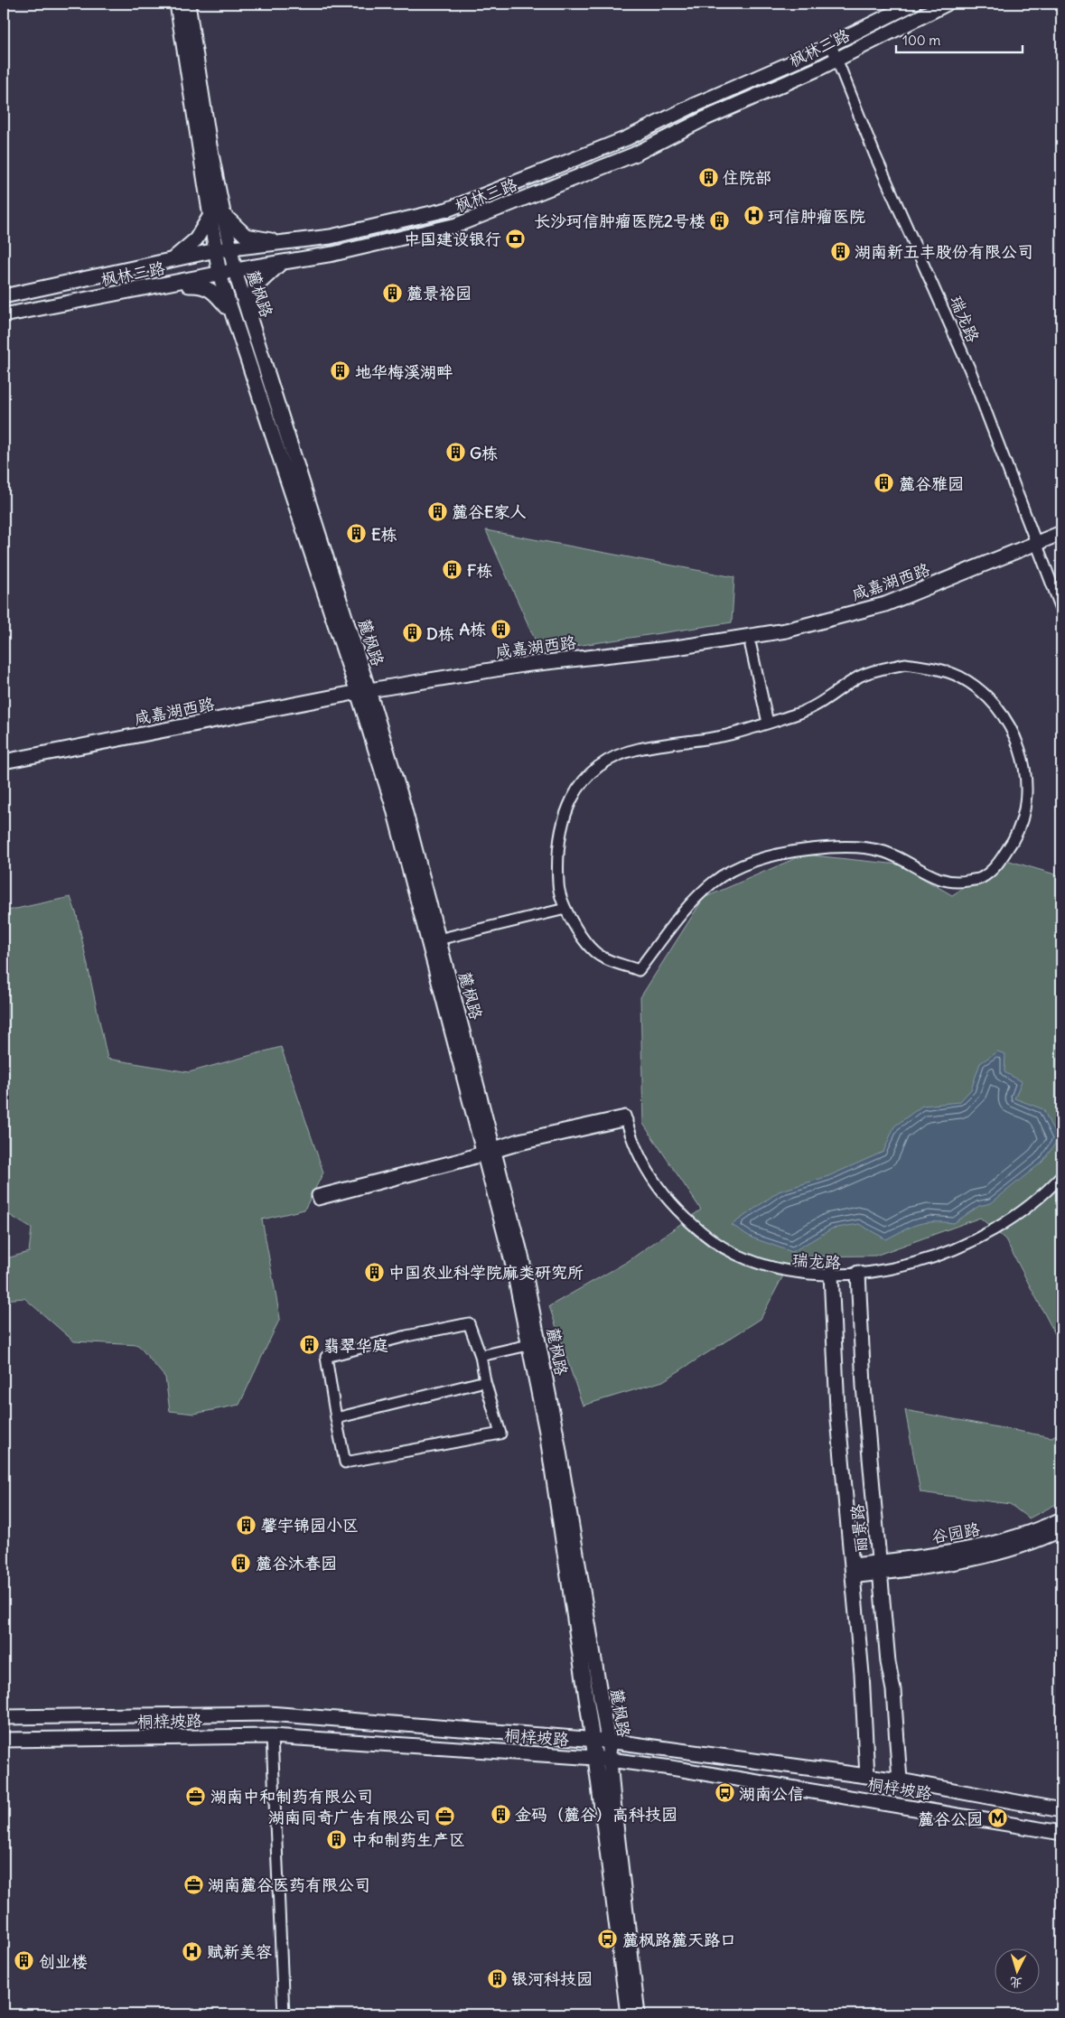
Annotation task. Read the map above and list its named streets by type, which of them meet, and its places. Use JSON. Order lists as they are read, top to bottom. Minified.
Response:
{"streets":{"main road":["枫林三路","麓枫路","咸嘉湖西路","丽景路","谷园路","桐梓坡路"],"street":["瑞龙路"]},"crossings":[["枫林三路","麓枫路"],["枫林三路","瑞龙路"],["麓枫路","瑞龙路"],["麓枫路","咸嘉湖西路"],["麓枫路","桐梓坡路"],["瑞龙路","咸嘉湖西路"],["瑞龙路","丽景路"],["丽景路","谷园路"],["丽景路","桐梓坡路"]],"places":{"building":["住院部","长沙珂信肿瘤医院2号楼","湖南新五丰股份有限公司","麓景裕园","地华梅溪湖畔","G栋","麓谷雅园","麓谷E家人","E栋","F栋","A栋","D栋","中国农业科学院麻类研究所","翡翠华庭","馨宇锦园小区","麓谷沐春园","金码（麓谷）高科技园","中和制药生产区","创业楼","银河科技园"],"hospital":["珂信肿瘤医院","赋新美容"],"bank":["中国建设银行"],"bus stop":["湖南公信","麓枫路麓天路口"],"office":["湖南中和制药有限公司","湖南同奇广告有限公司","湖南麓谷医药有限公司"],"metro station":["麓谷公园"]},"scale_bar":"100 m","north":"bottom"}
